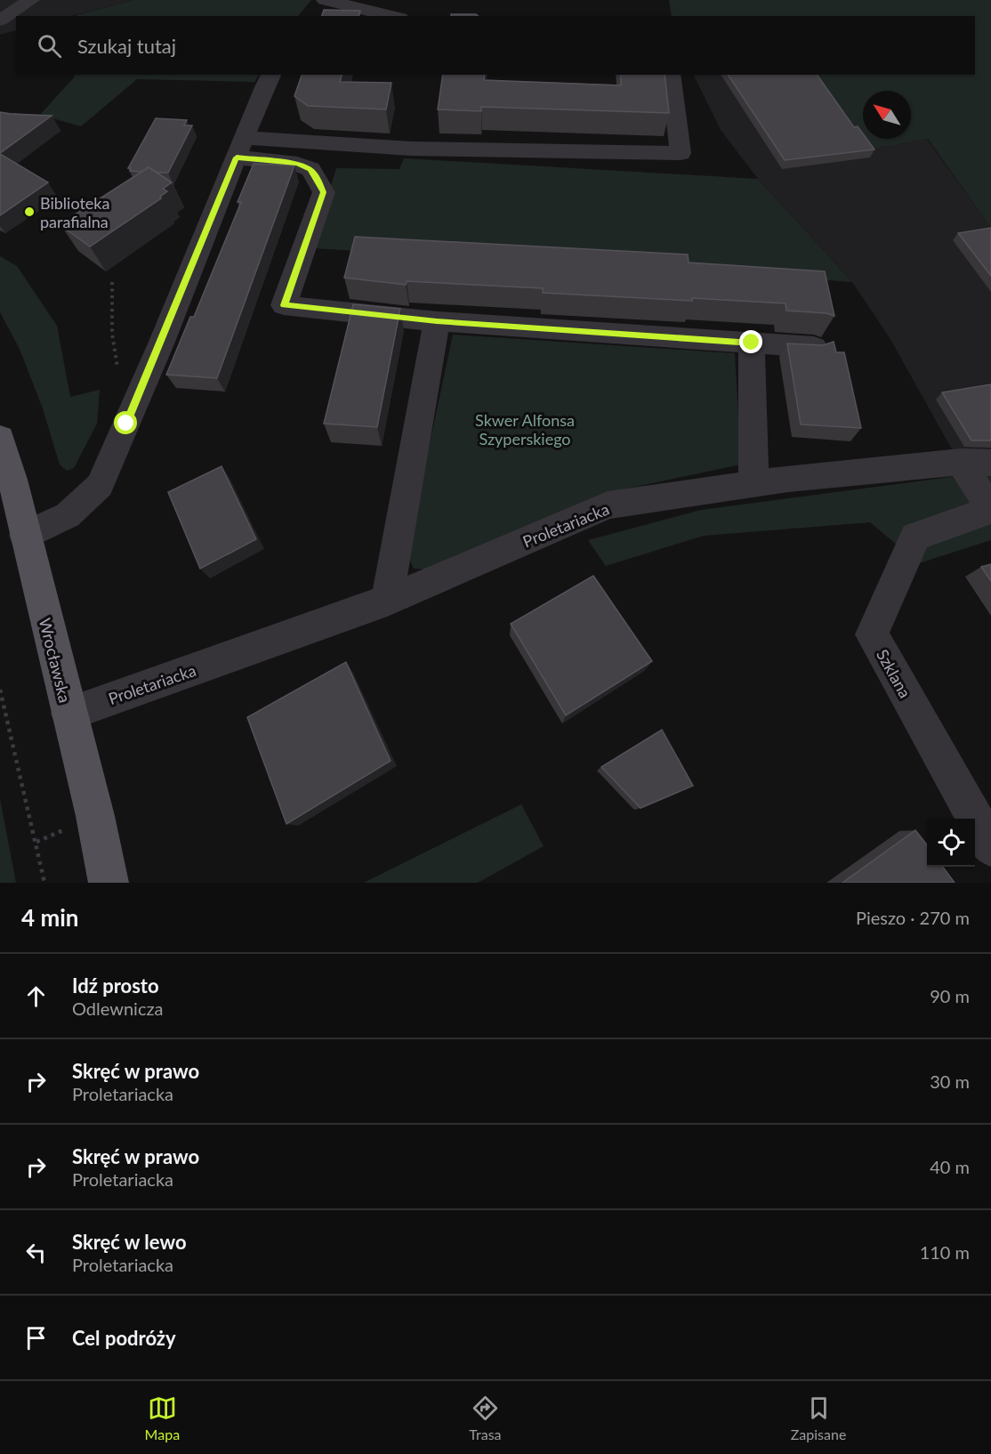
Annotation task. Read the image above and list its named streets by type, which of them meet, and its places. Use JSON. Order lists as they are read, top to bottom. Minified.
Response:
{"streets":{"main road":["Wrocławska"],"street":["Proletariacka","Szklana"]},"crossings":[["Proletariacka","Wrocławska"]],"parks":["Skwer Alfonsa Szyperskiego"],"places":["Biblioteka parafialna"],"north":"top left","page":{"search":"Szukaj tutaj","heading":["4 min","Pieszo · 270 m"],"list":[["Idź prosto","Odlewnicza","90 m"],["Skręć w prawo","Proletariacka","30 m"],["Skręć w prawo","Proletariacka","40 m"],["Skręć w lewo","Proletariacka","110 m"],"Cel podróży"],"nav":["Mapa","Trasa","Zapisane"]}}
